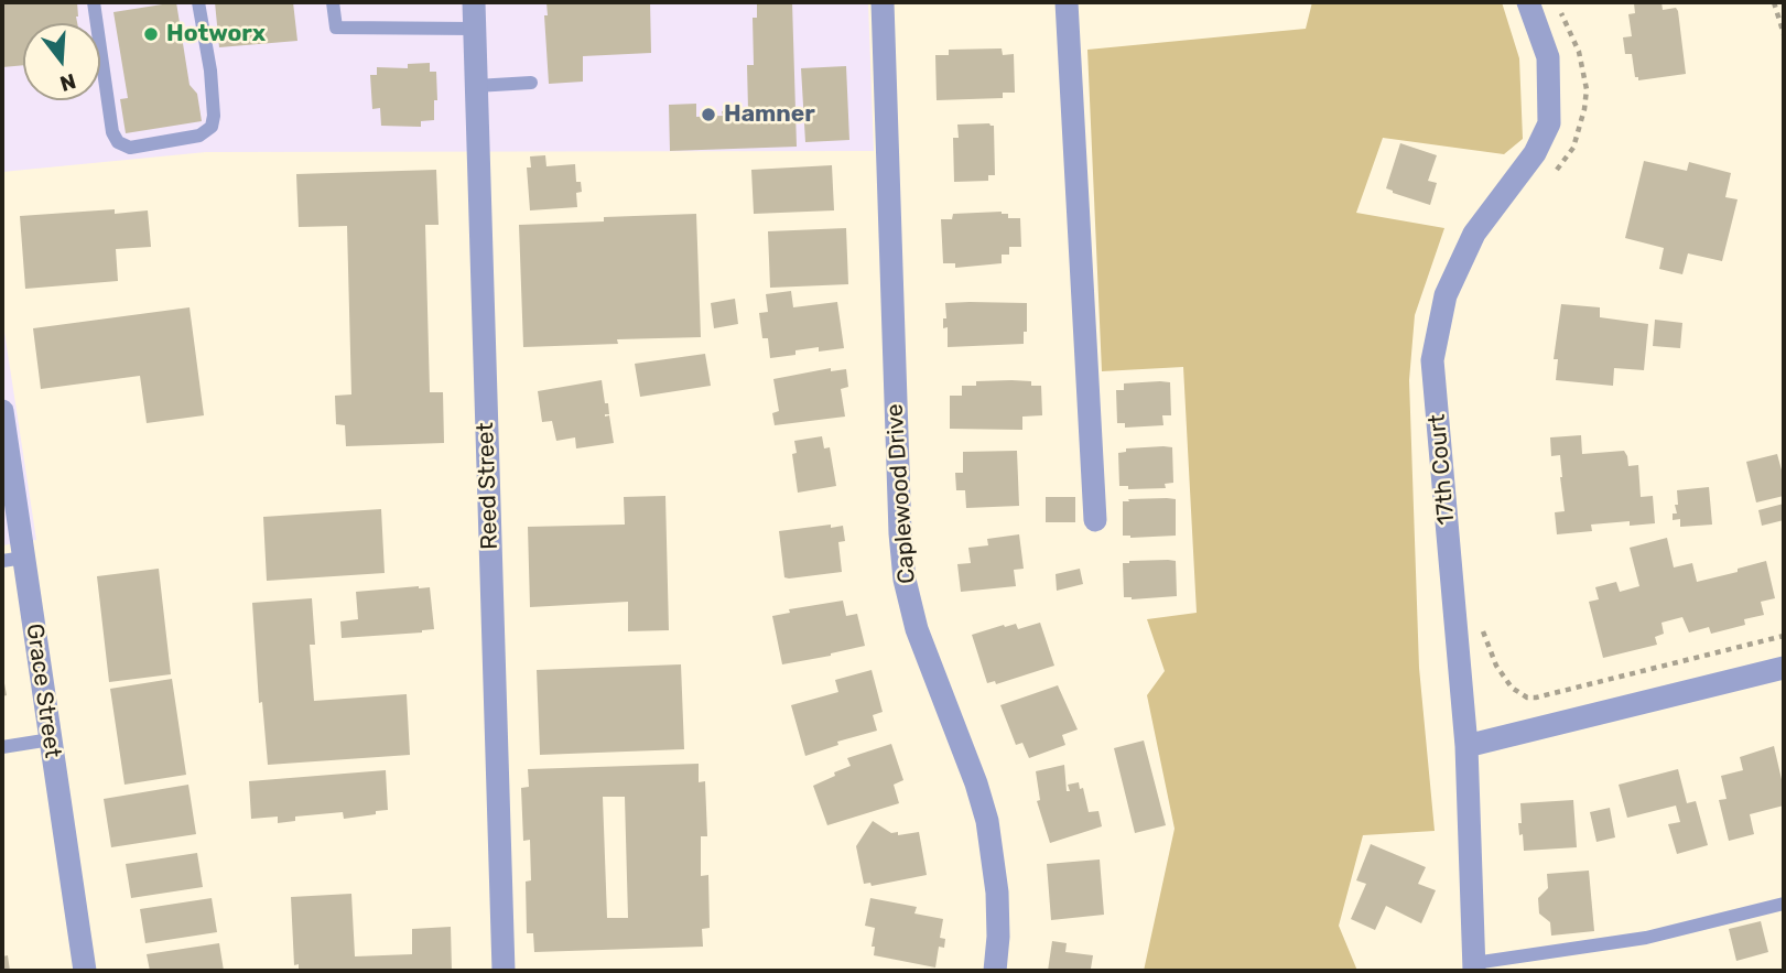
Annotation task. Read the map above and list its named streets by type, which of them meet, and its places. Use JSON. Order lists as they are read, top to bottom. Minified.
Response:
{"streets":{"street":["17th Court","Reed Street","Caplewood Drive","Grace Street"]},"places":["Hotworx","Hamner"],"north":"bottom"}
